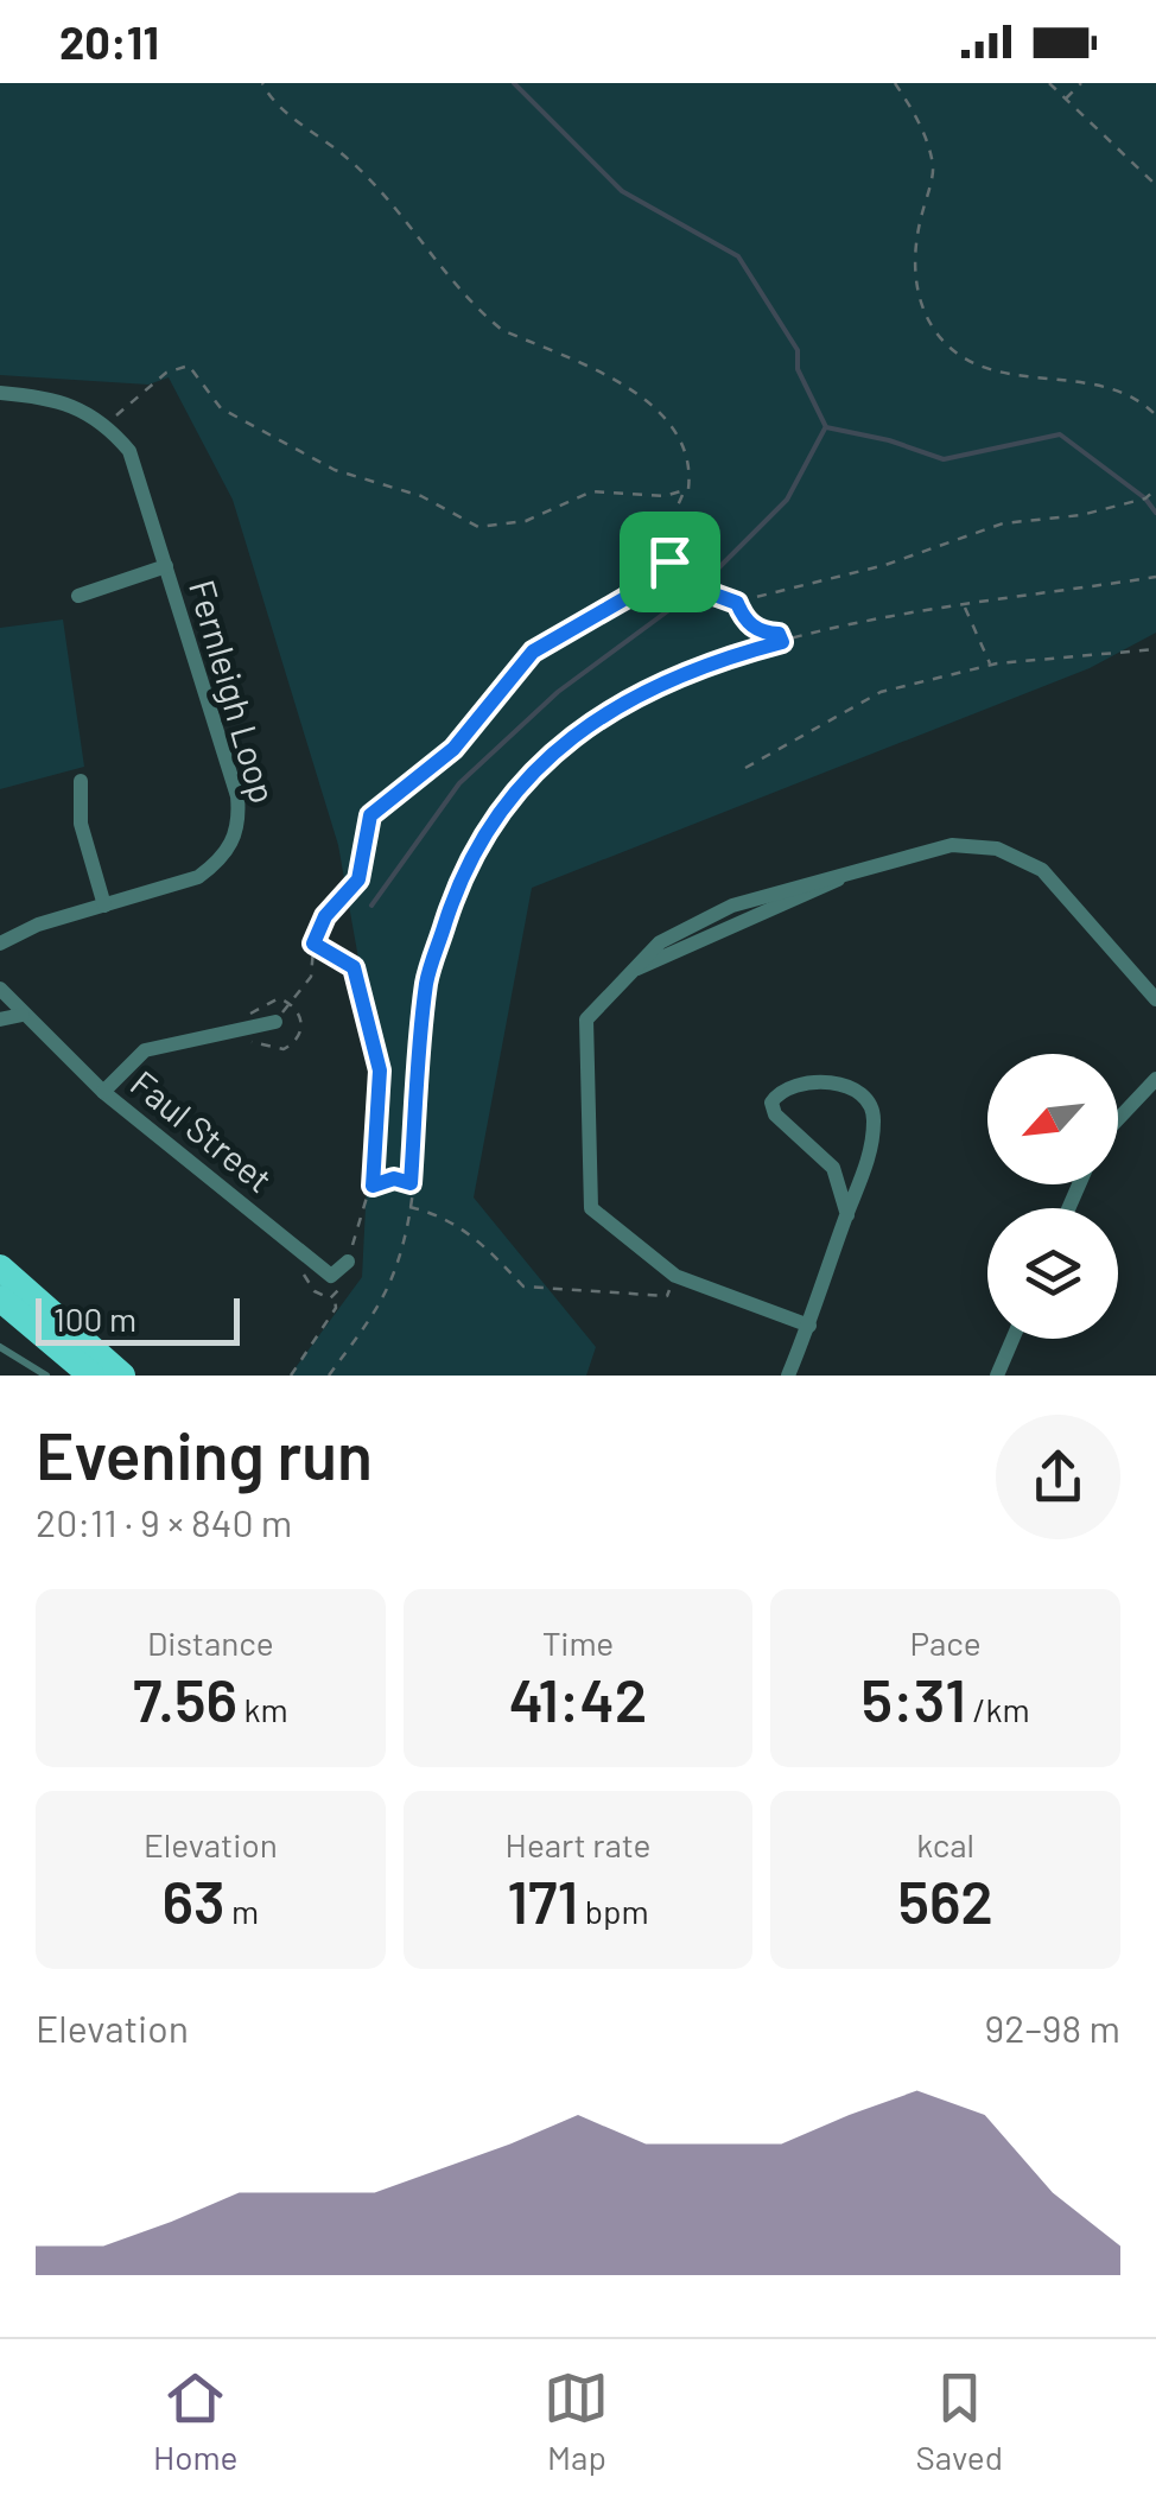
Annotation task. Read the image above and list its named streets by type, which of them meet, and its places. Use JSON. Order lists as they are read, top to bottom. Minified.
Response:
{"streets":{"street":["Fernleigh Loop","Faul Street"]},"scale_bar":"100 m","north":"bottom left","page":{"status":"20:11","scale":"100 m","heading":["Evening run","20:11 · 9 × 840 m"],"stats":[["Distance","7.56 km"],["Time","41:42"],["Pace","5:31 /km"],["Elevation","63 m"],["Heart rate","171 bpm"],["kcal","562"]],"chart":["Elevation","92–98 m"],"tabs":["Home","Map","Saved"]}}
